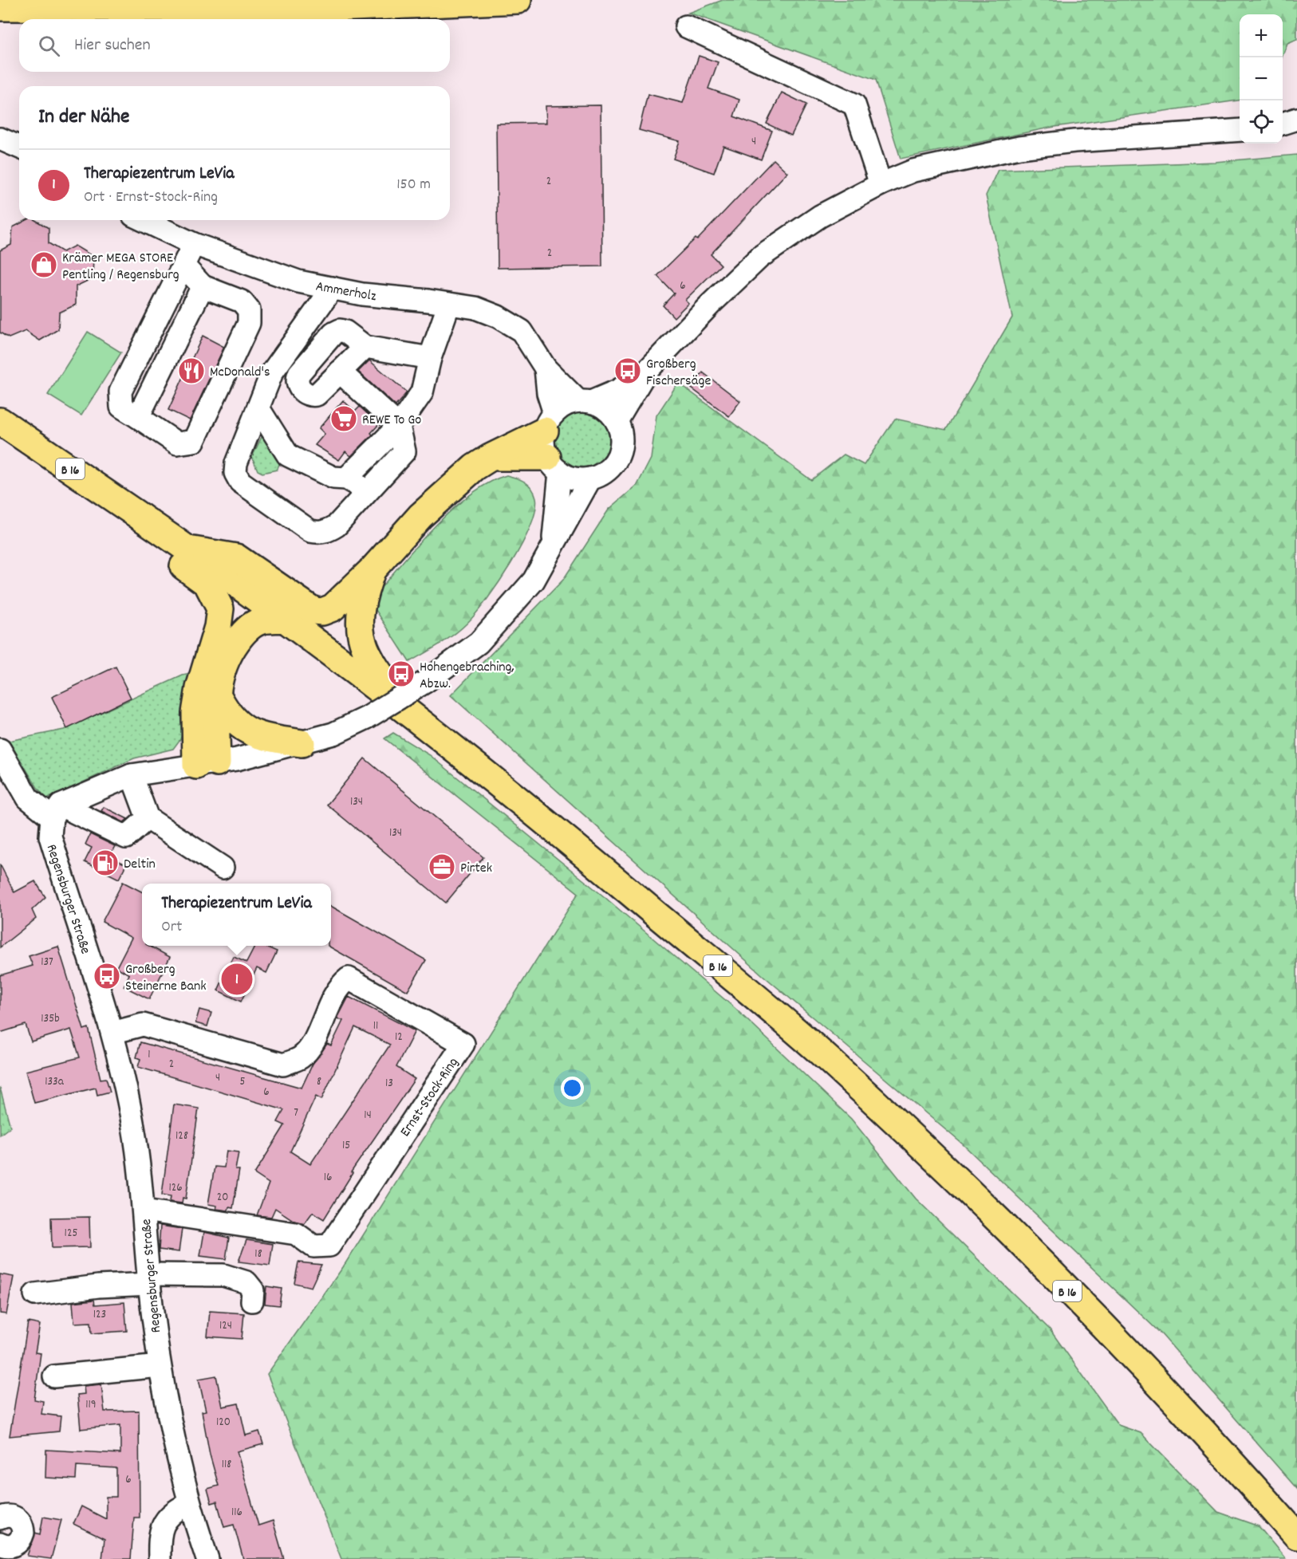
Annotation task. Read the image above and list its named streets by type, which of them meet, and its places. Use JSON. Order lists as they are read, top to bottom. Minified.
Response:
{"streets":{"main road":["B 16"],"street":["Ammerholz","Regensburger Straße","Ernst-Stock-Ring"]},"crossings":[["Regensburger Straße","Ernst-Stock-Ring"]],"places":{"shop":["Krämer MEGA STORE Pentling / Regensburg"],"restaurant":["McDonald's"],"bus stop":["Großberg Fischersäge","Hohengebraching, Abzw.","Großberg Steinerne Bank"],"supermarket":["REWE To Go"],"fuel station":["Deltin"],"office":["Pirtek"]},"house_numbers":["4","2","2","6","134","134","137","135b","11","12","1","2","4","133a","5","8","13","6","7","14","128","15","16","126","20","125","18","123","124","119","120","118","6","116"],"page":{"map_buttons":["+","−"],"search":"Hier suchen","heading":"In der Nähe","list":[{"mark":"1","name":"Therapiezentrum LeVia","note":"Ort · Ernst-Stock-Ring","value":"150 m"}],"popup":["Therapiezentrum LeVia","Ort"],"pins":"1"}}
